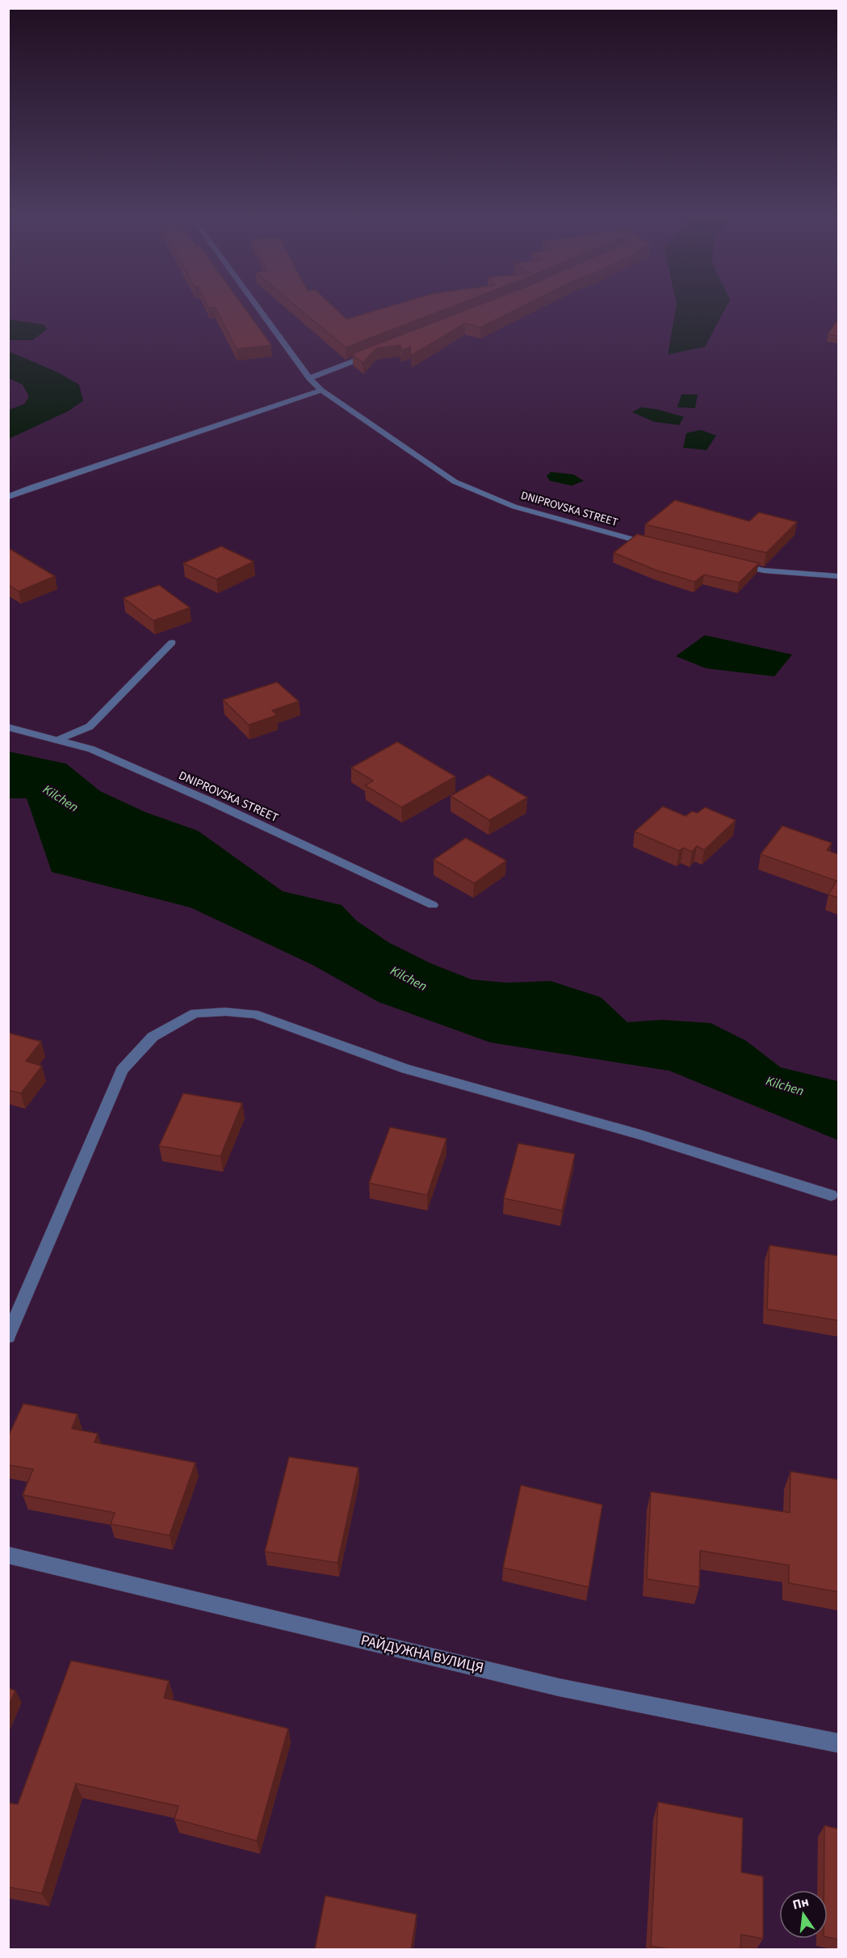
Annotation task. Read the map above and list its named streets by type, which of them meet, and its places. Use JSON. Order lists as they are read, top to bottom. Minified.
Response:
{"streets":{"street":["DNIPROVSKA STREET","РАЙДУЖНА ВУЛИЦЯ"]},"water":["Kilchen"],"north":"top"}
